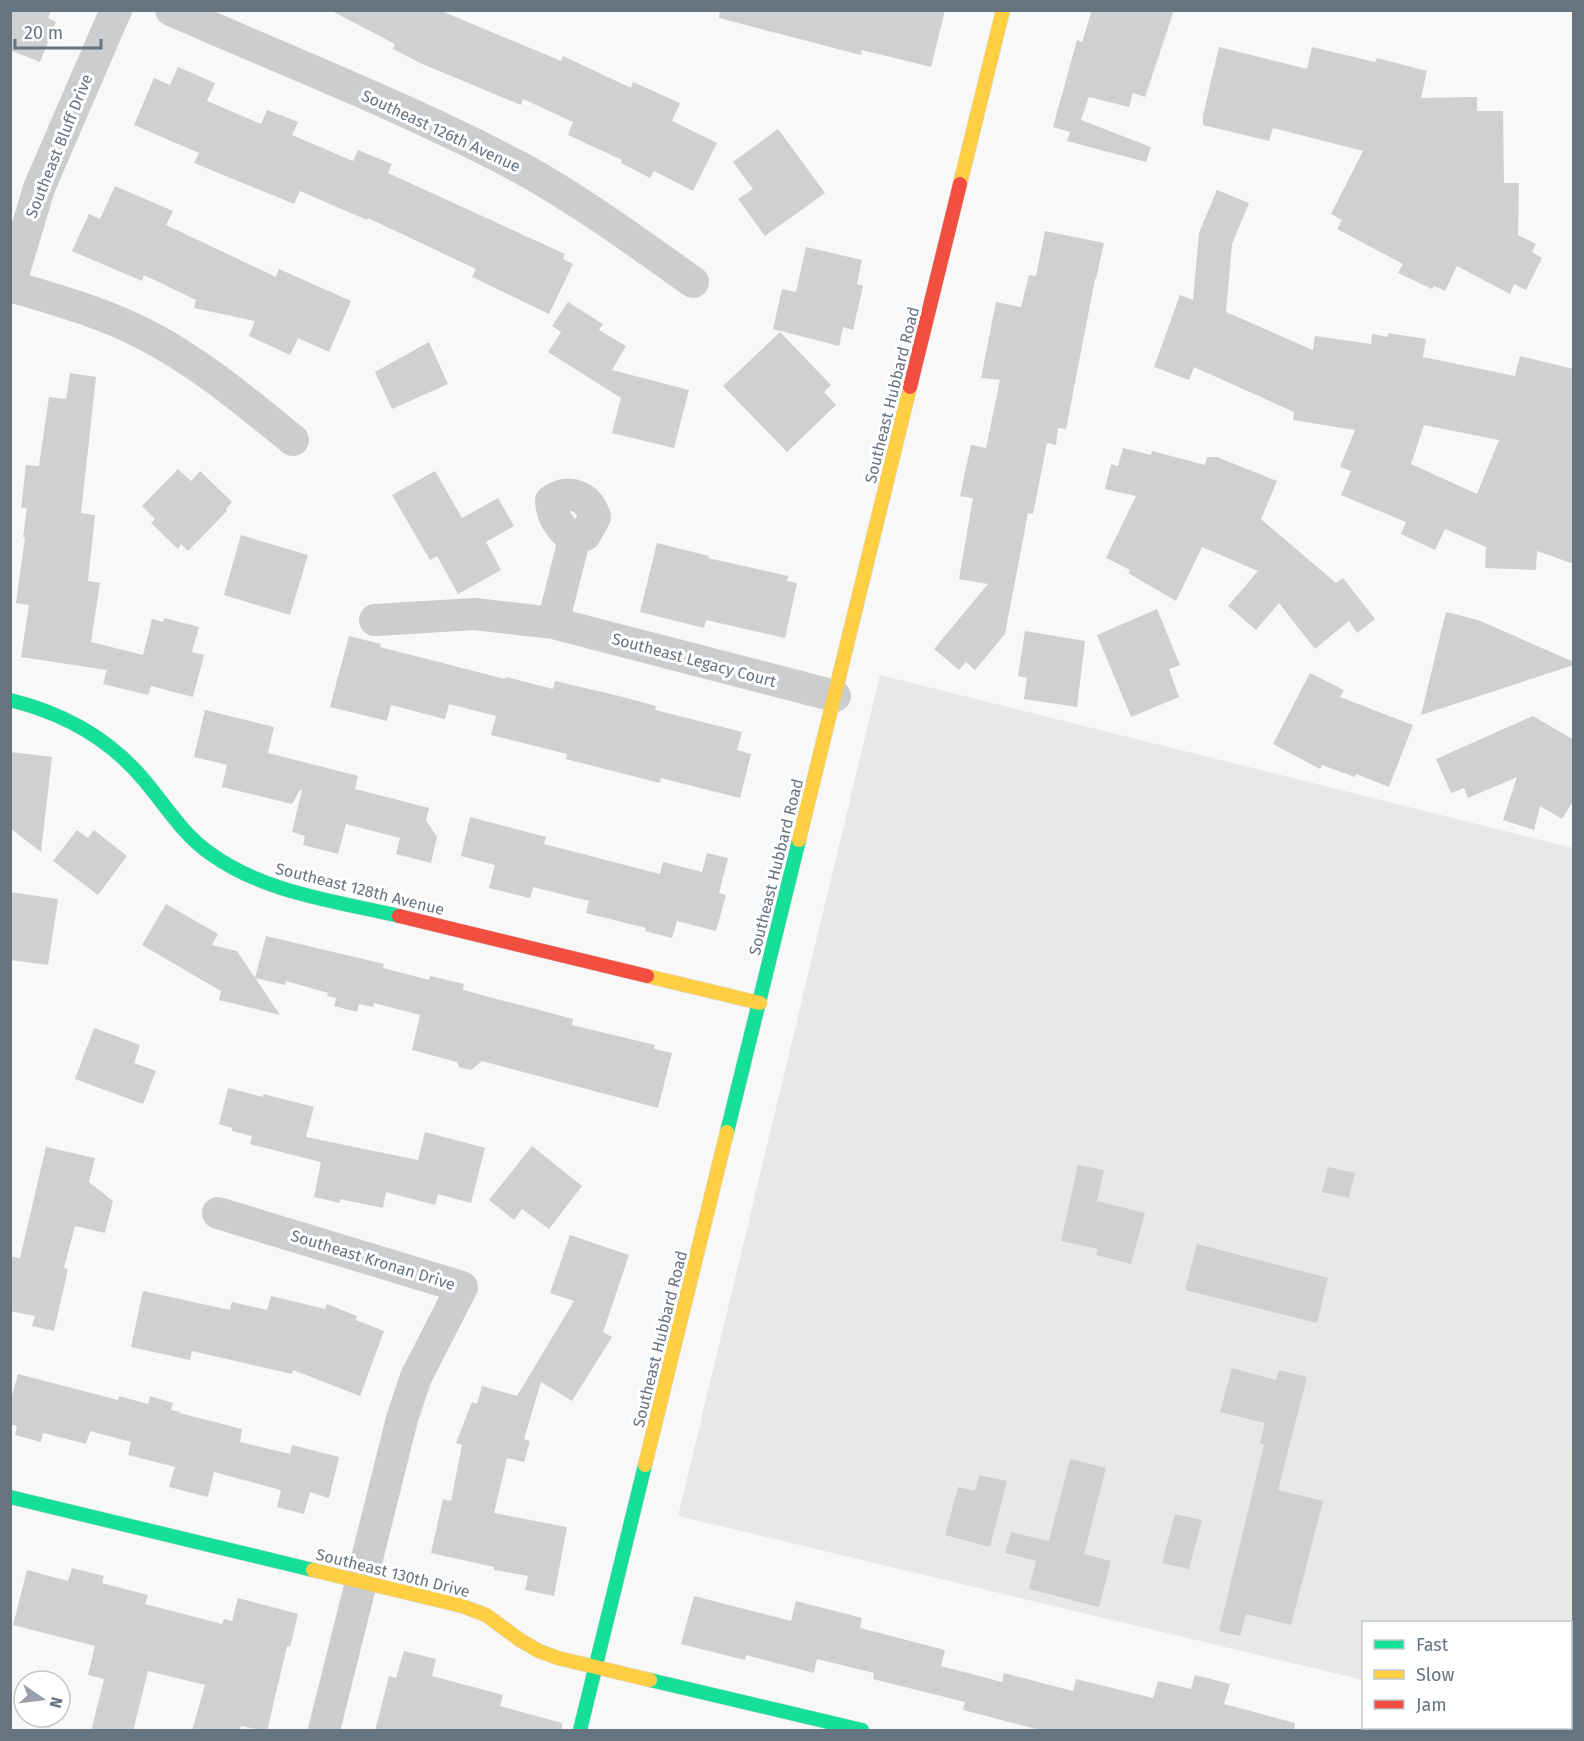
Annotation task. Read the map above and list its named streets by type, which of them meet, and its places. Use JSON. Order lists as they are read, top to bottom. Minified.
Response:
{"streets":{"main road":["Southeast Hubbard Road","Southeast 128th Avenue","Southeast 130th Drive"],"street":["Southeast 126th Avenue","Southeast Bluff Drive","Southeast Legacy Court","Southeast Kronan Drive"]},"crossings":[["Southeast Hubbard Road","Southeast Legacy Court"],["Southeast Hubbard Road","Southeast 128th Avenue"],["Southeast Hubbard Road","Southeast 130th Drive"],["Southeast Kronan Drive","Southeast 130th Drive"]],"legend":["Fast","Slow","Jam"],"scale_bar":"20 m","north":"right"}
